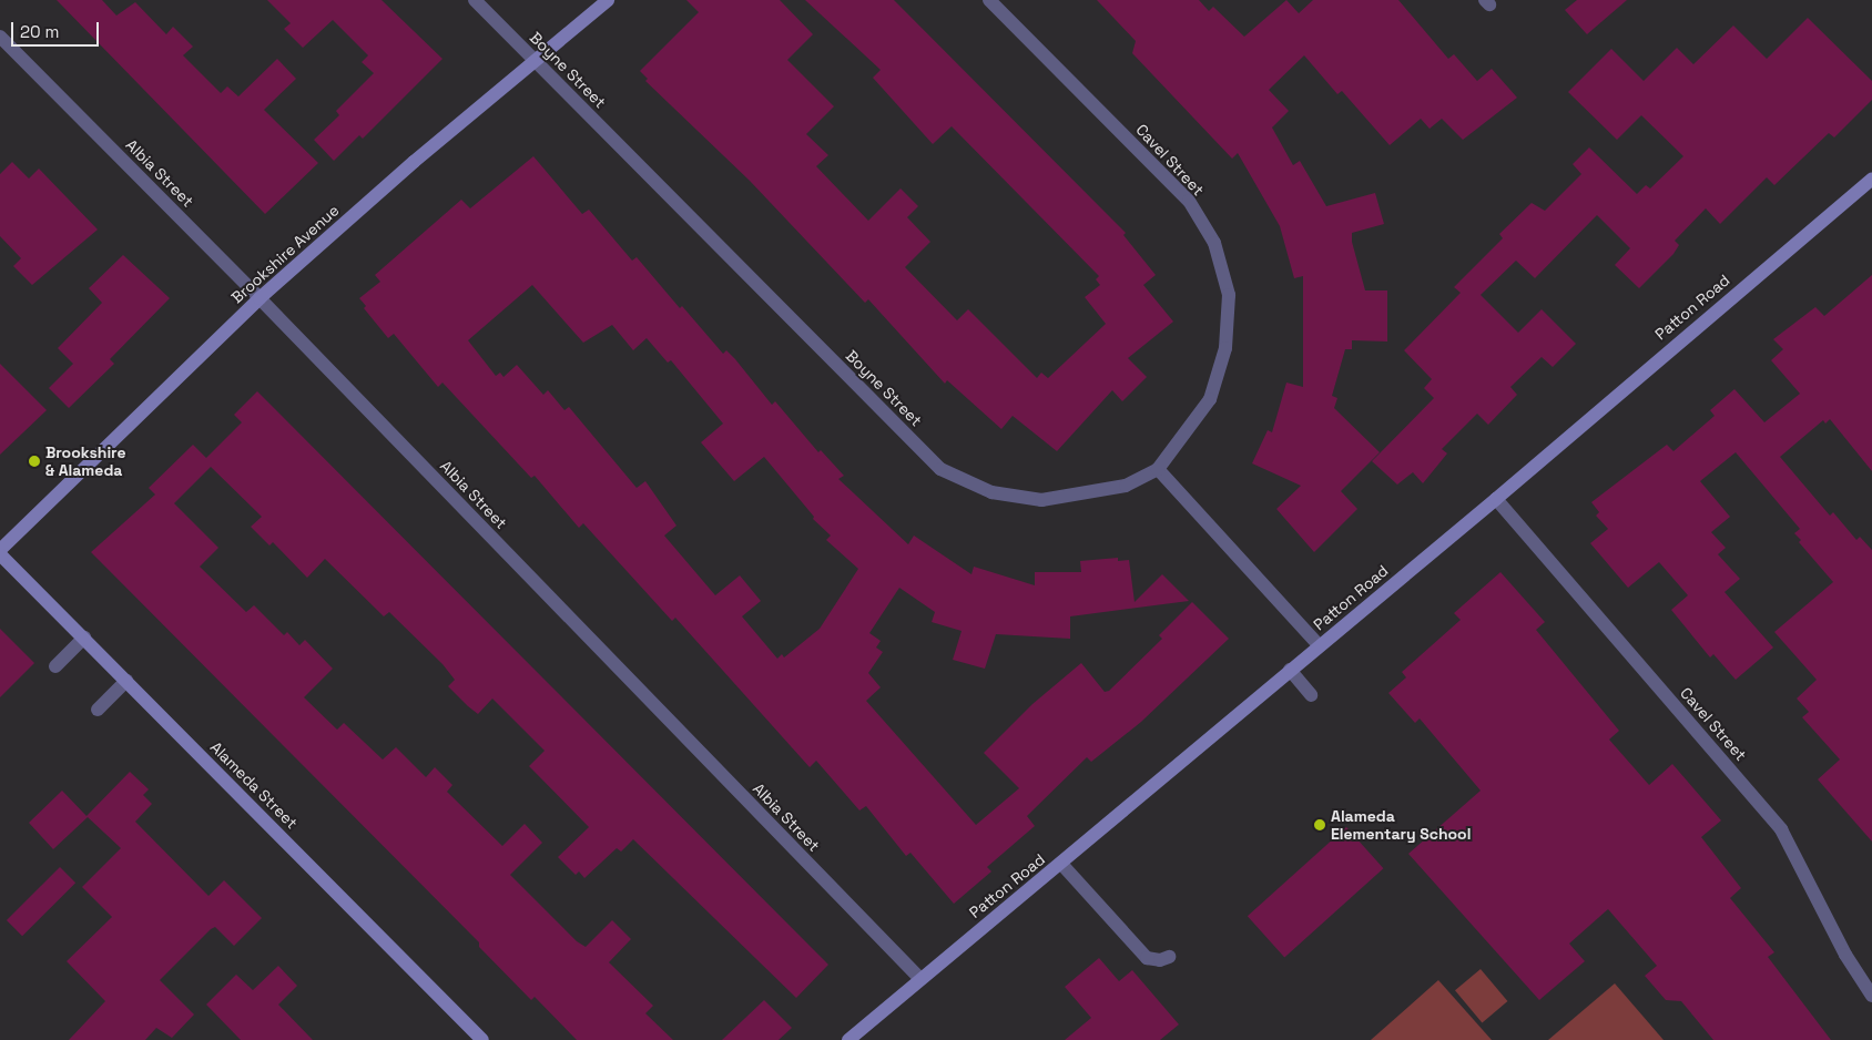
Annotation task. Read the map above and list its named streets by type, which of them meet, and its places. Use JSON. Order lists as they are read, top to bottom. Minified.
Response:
{"streets":{"street":["Boyne Street","Cavel Street","Albia Street","Brookshire Avenue","Patton Road","Alameda Street"]},"crossings":[["Boyne Street","Cavel Street"],["Boyne Street","Brookshire Avenue"],["Cavel Street","Patton Road"],["Albia Street","Brookshire Avenue"],["Albia Street","Patton Road"]],"places":["Brookshire & Alameda","Alameda Elementary School"],"scale_bar":"20 m"}
